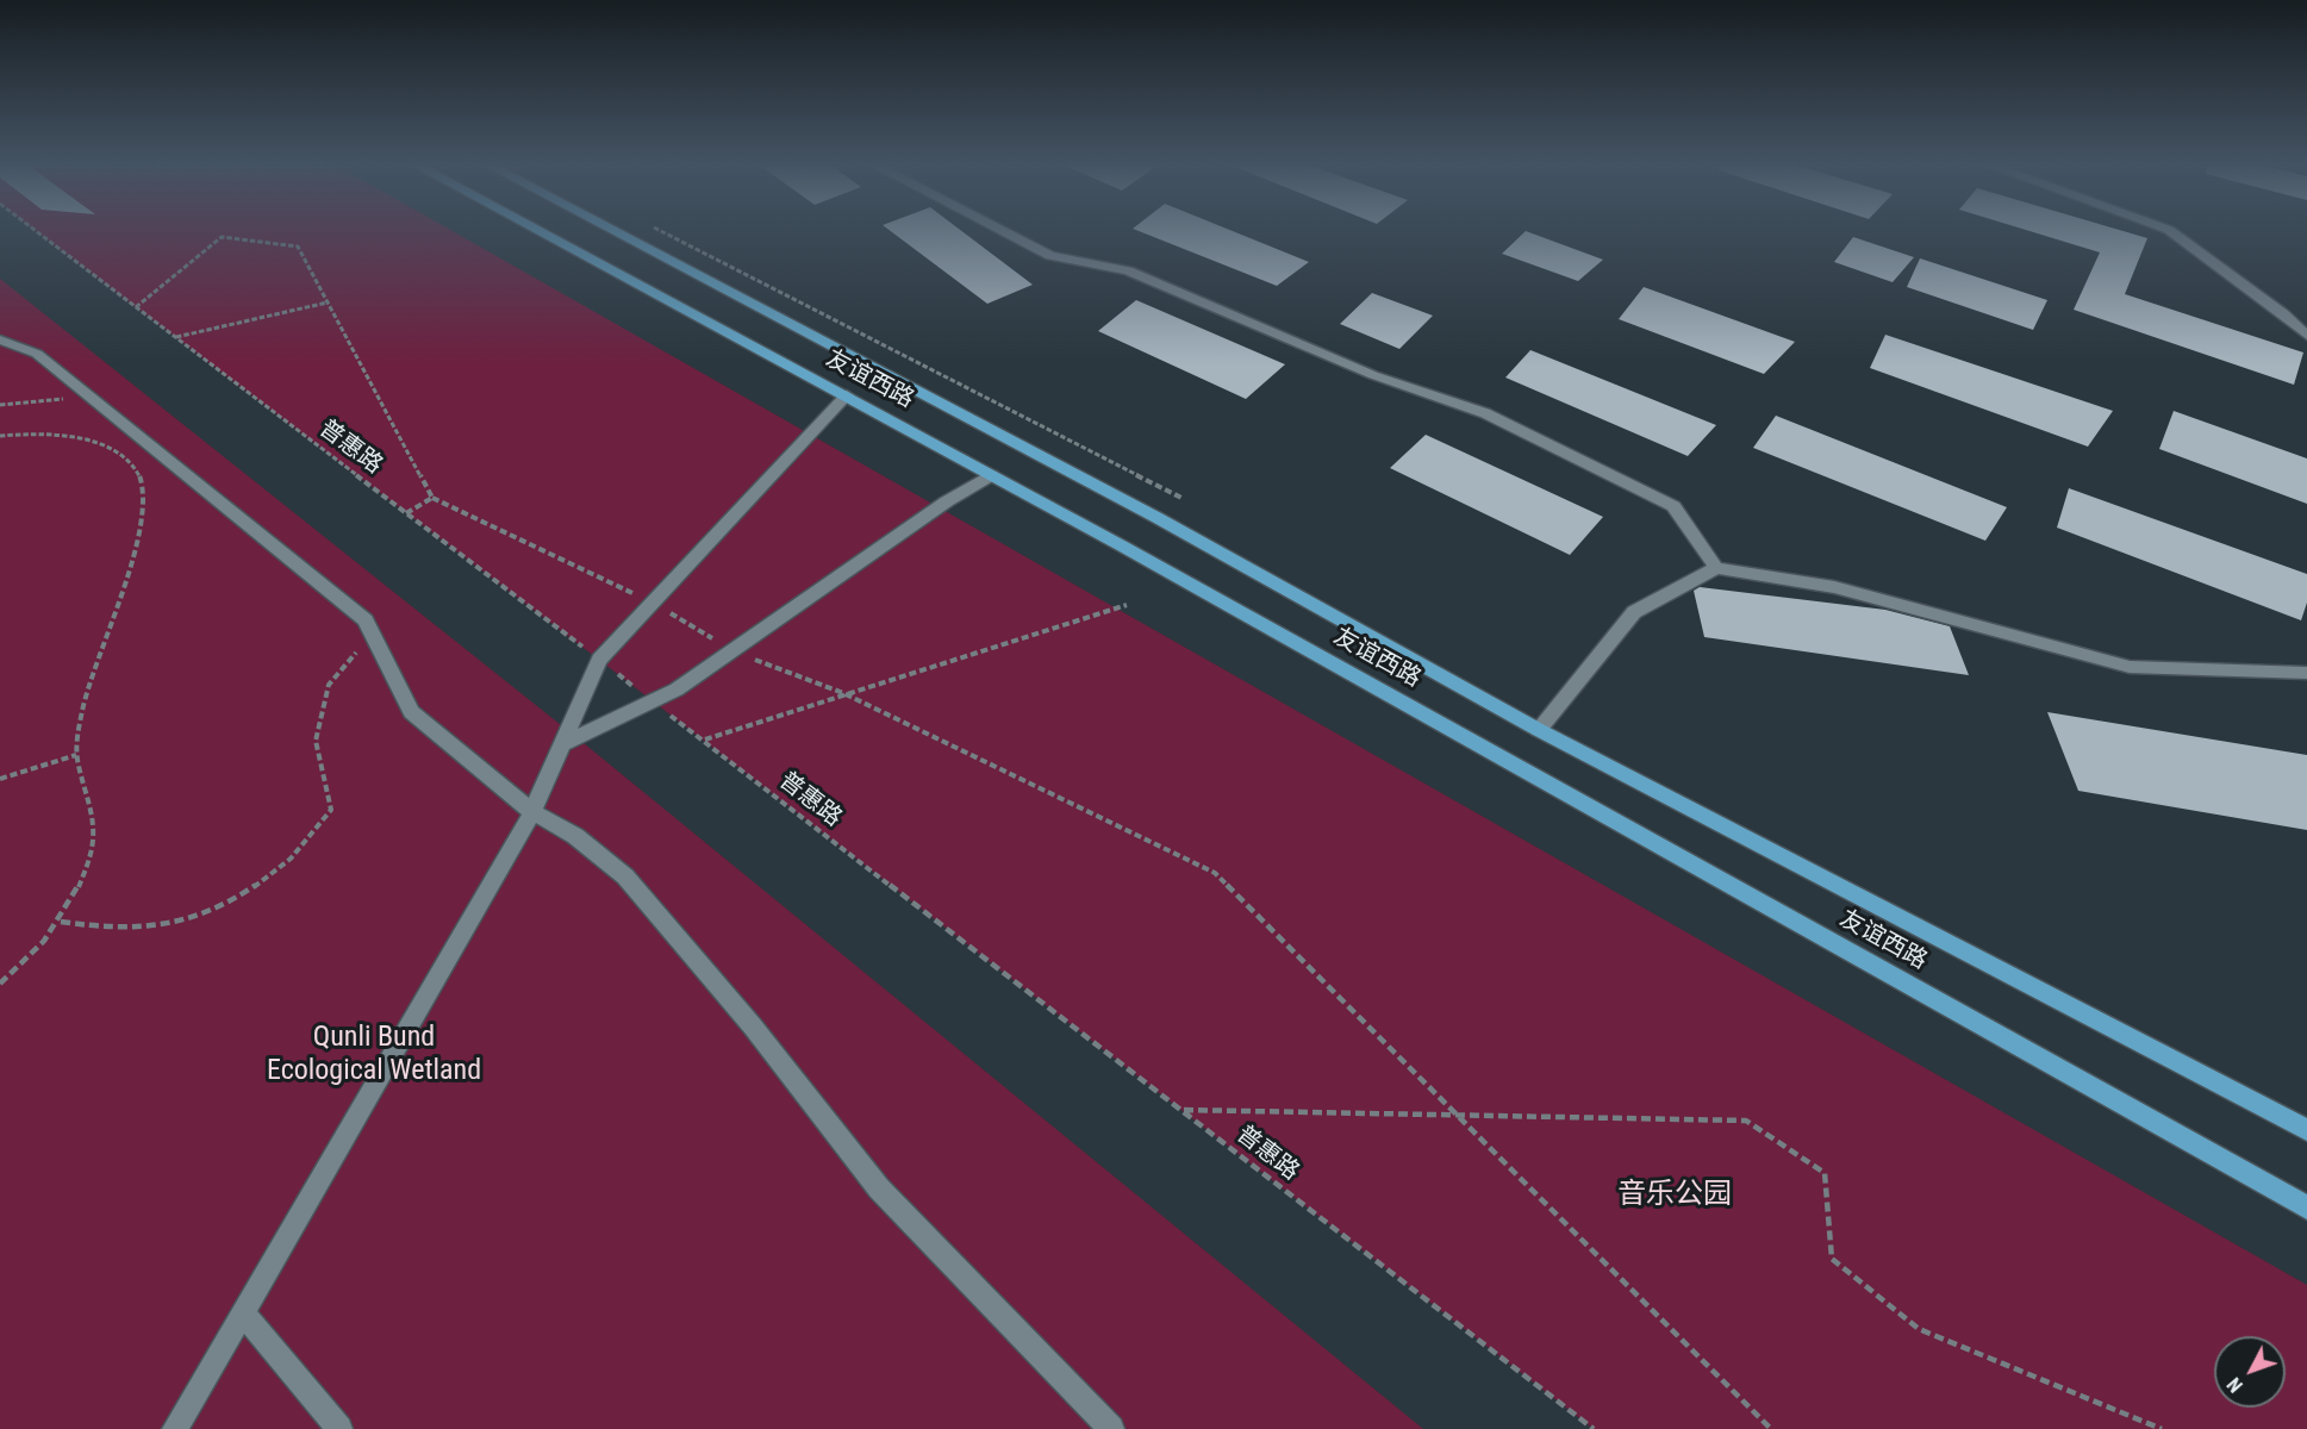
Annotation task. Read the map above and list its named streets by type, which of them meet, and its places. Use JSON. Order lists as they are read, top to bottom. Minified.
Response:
{"streets":{"main road":["友谊西路"],"path":["普惠路"]},"parks":["Qunli Bund Ecological Wetland","音乐公园"],"north":"bottom left"}
